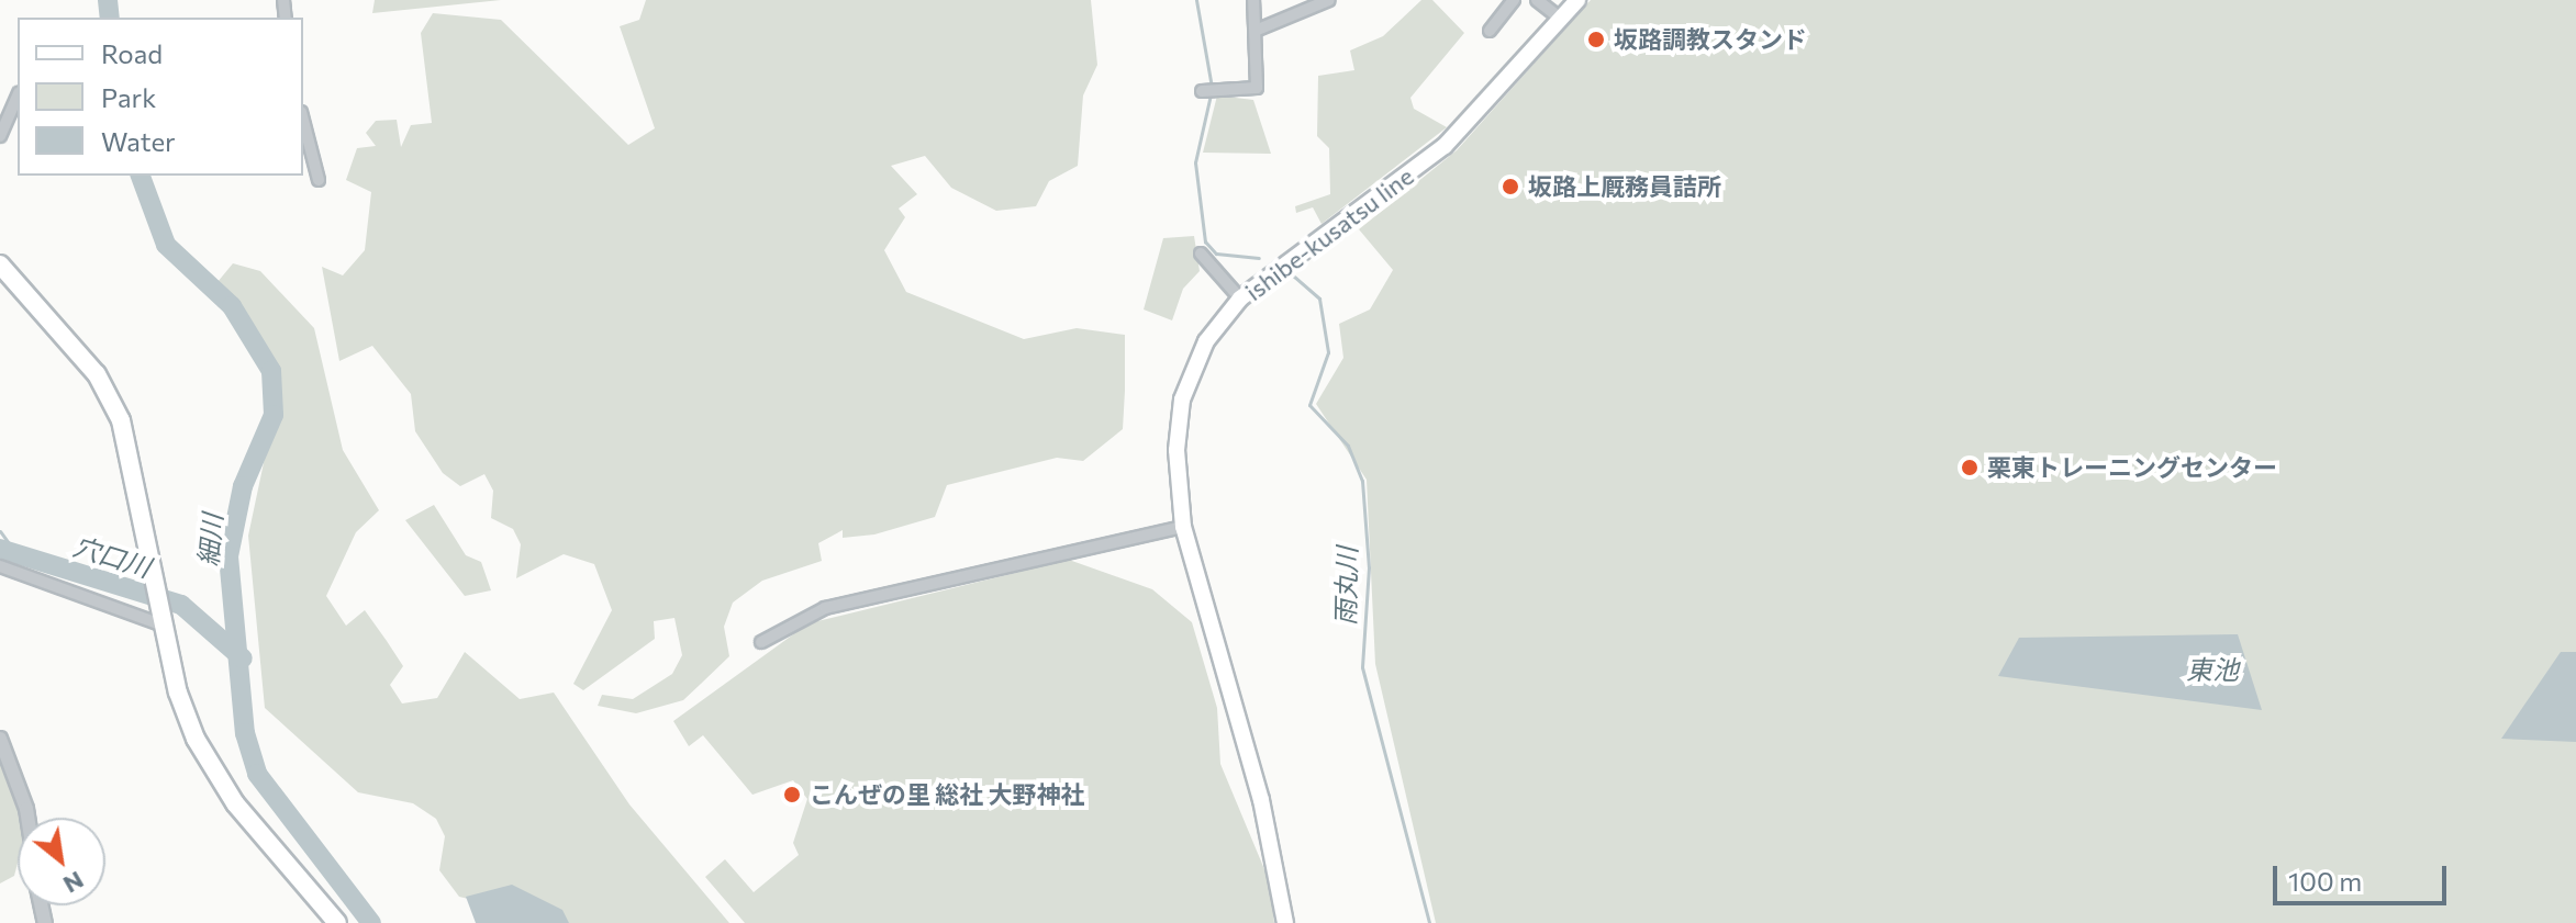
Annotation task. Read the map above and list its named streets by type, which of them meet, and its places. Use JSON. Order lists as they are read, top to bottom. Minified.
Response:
{"streets":{"main road":["ishibe-kusatsu line"]},"water":["細川","穴口川","雨丸川","東池"],"places":["坂路調教スタンド","坂路上厩務員詰所","栗東トレーニングセンター","こんぜの里 総社 大野神社"],"legend":["Road","Park","Water"],"scale_bar":"100 m","north":"bottom right"}
